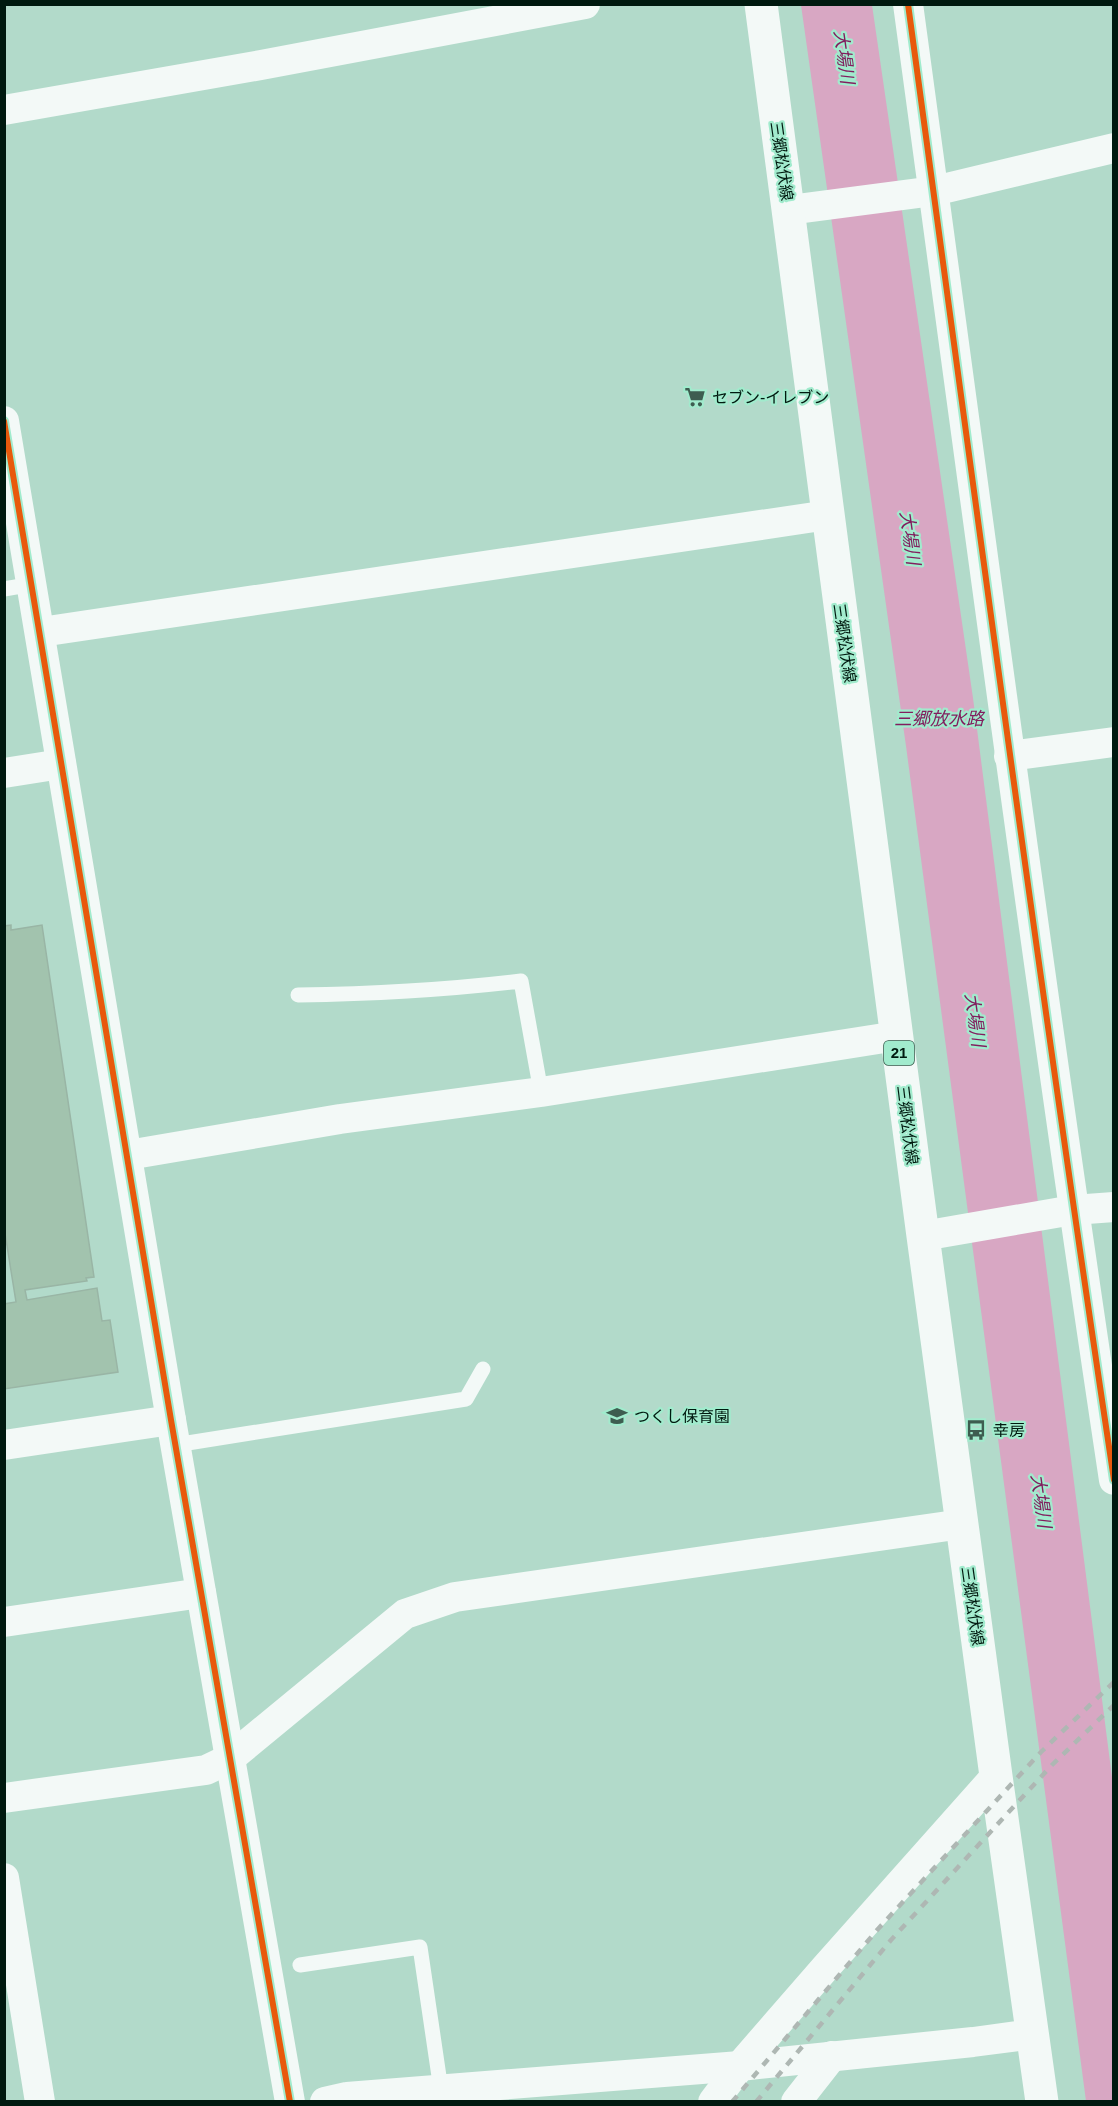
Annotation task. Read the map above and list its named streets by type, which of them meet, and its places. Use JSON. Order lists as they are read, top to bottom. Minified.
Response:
{"streets":{"main road":["三郷松伏線","21"]},"water":["大場川","三郷放水路"],"places":{"supermarket":["セブン-イレブン"],"school or university":["つくし保育園"],"bus stop":["幸房"]}}
